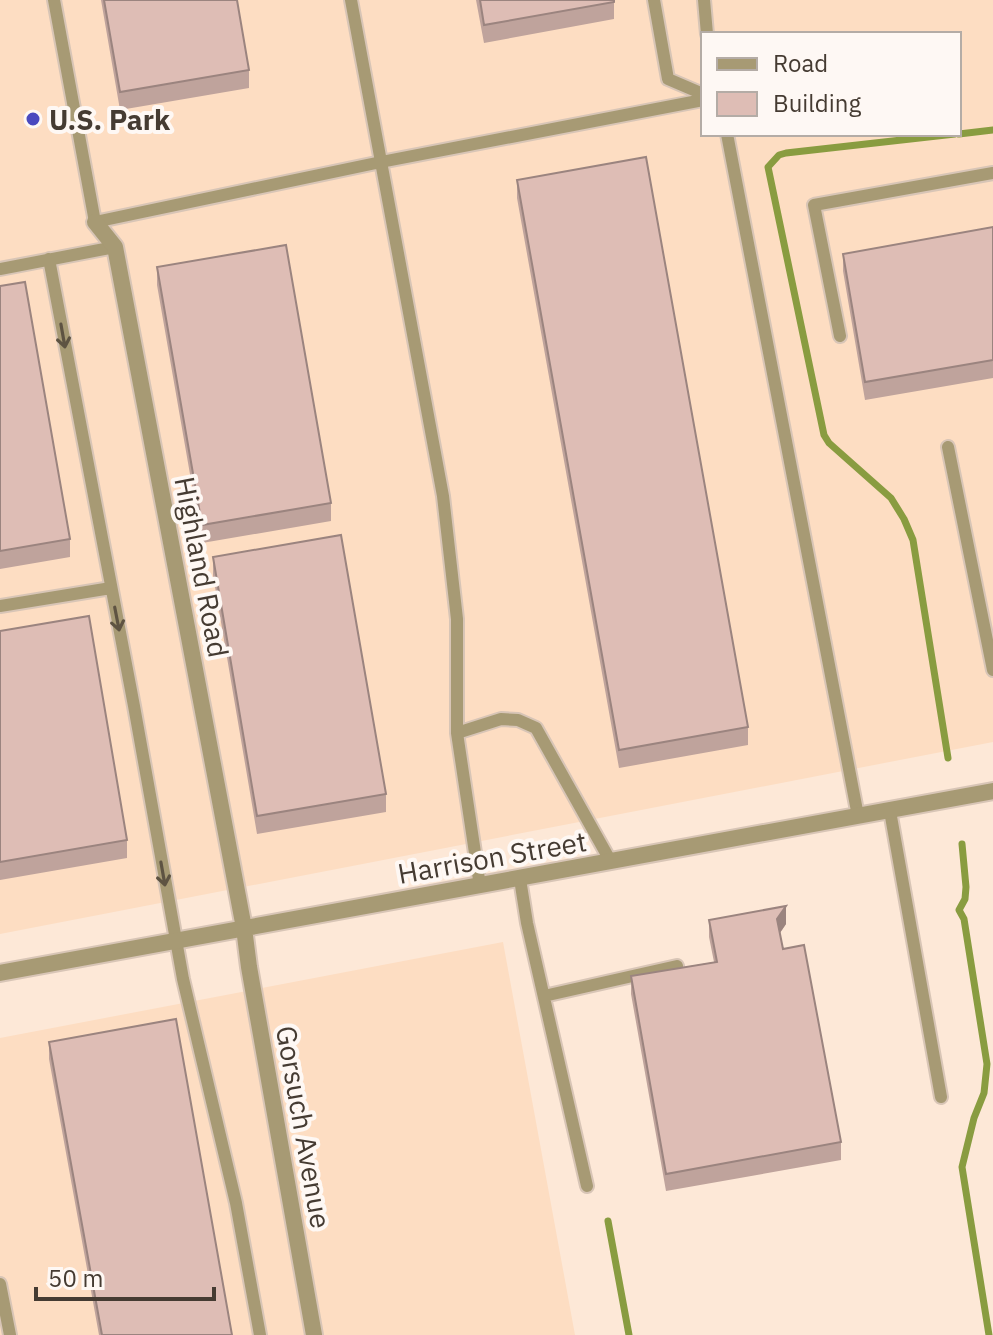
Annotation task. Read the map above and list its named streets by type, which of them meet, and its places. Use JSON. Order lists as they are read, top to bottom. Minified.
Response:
{"streets":{"street":["Highland Road","Harrison Street","Gorsuch Avenue"]},"crossings":[["Highland Road","Harrison Street"],["Highland Road","Gorsuch Avenue"],["Harrison Street","Gorsuch Avenue"]],"places":["U.S. Park"],"legend":["Road","Building"],"scale_bar":"50 m"}
